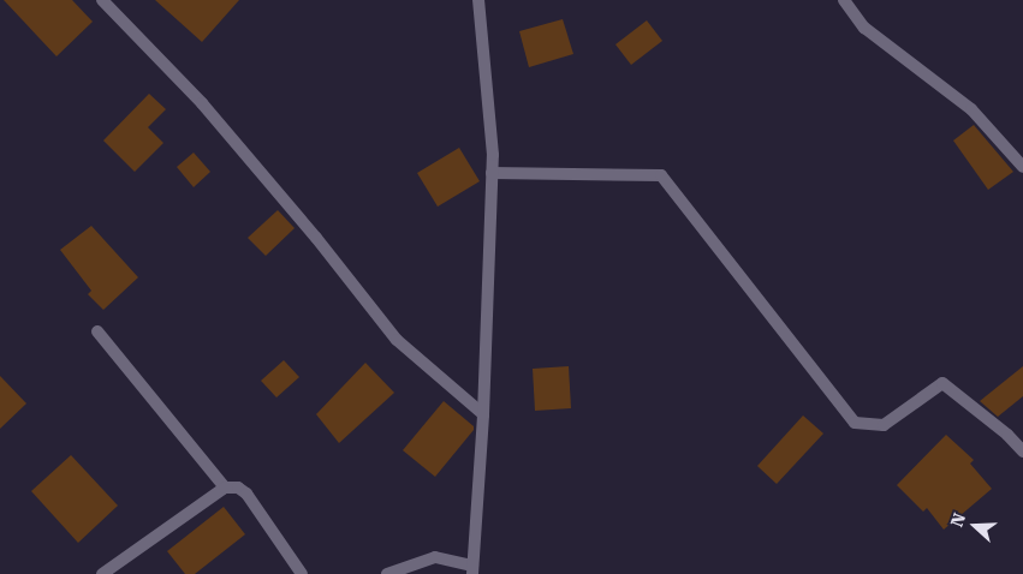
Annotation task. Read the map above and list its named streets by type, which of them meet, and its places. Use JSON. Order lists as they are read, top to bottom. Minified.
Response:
{"north":"left"}
